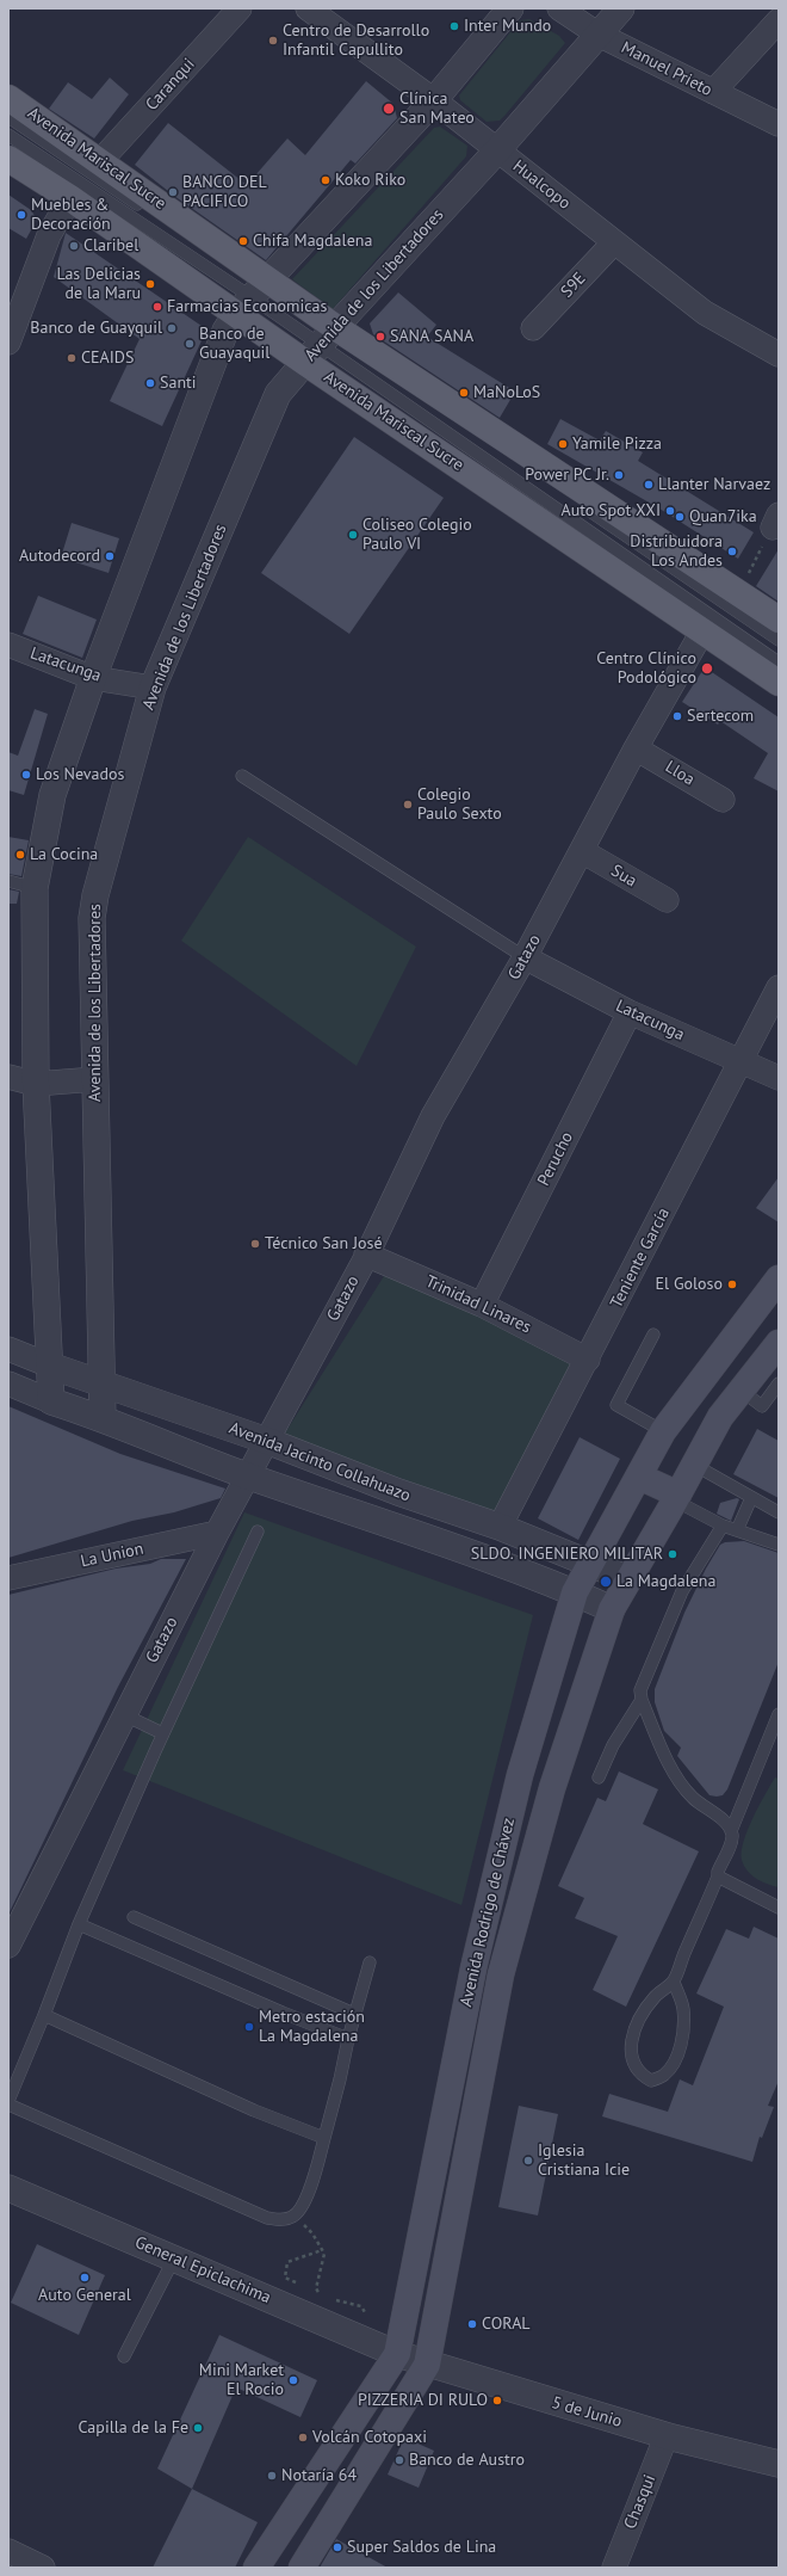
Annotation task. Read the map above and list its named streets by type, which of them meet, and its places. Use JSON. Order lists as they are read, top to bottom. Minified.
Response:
{"streets":{"main road":["Avenida Mariscal Sucre","Avenida Rodrigo de Chávez"],"street":["Manuel Prieto","Caranqui","Hualcopo","Avenida de los Libertadores","S9E","Latacunga","Lloa","Sua","Gatazo","Perucho","Teniente García","Trinidad Linares","Avenida Jacinto Collahuazo","La Union","General Epiclachima","5 de Junio","Chasqui"]},"crossings":[["Manuel Prieto","Avenida de los Libertadores"],["Caranqui","Avenida Mariscal Sucre"],["Avenida Mariscal Sucre","Avenida de los Libertadores"],["Avenida Mariscal Sucre","Gatazo"],["Hualcopo","Avenida de los Libertadores"],["Hualcopo","S9E"],["Avenida de los Libertadores","Latacunga"],["Avenida de los Libertadores","Avenida Jacinto Collahuazo"],["Latacunga","Gatazo"],["Latacunga","Perucho"],["Latacunga","Teniente García"],["Lloa","Gatazo"],["Sua","Gatazo"],["Gatazo","Trinidad Linares"],["Gatazo","Avenida Jacinto Collahuazo"],["Gatazo","La Union"],["Perucho","Trinidad Linares"],["Teniente García","Trinidad Linares"],["Teniente García","Avenida Jacinto Collahuazo"],["Avenida Jacinto Collahuazo","Avenida Rodrigo de Chávez"],["Avenida Rodrigo de Chávez","General Epiclachima"],["Avenida Rodrigo de Chávez","5 de Junio"],["General Epiclachima","5 de Junio"],["5 de Junio","Chasqui"]],"places":["Inter Mundo","Centro de Desarrollo Infantil Capullito","Clínica San Mateo","Koko Riko","BANCO DEL PACIFICO","Muebles & Decoración","Chifa Magdalena","Claribel","Las Delicias de la Maru","Farmacias Economicas","Banco de Guayquil","SANA SANA","Banco de Guayaquil","CEAIDS","Santi","MaNoLoS","Yamile Pizza","Power PC Jr.","Llanter Narvaez","Auto Spot XXI","Quan7ika","Coliseo Colegio Paulo VI","Distribuidora Los Andes","Autodecord","Centro Clínico Podológico","Sertecom","Los Nevados","Colegio Paulo Sexto","La Cocina","Técnico San José","El Goloso","SLDO. INGENIERO MILITAR","La Magdalena","Metro estación La Magdalena","Iglesia Cristiana Icie","Auto General","CORAL","Mini Market El Rocio","PIZZERIA DI RULO","Capilla de la Fe","Volcán Cotopaxi","Banco de Austro","Notaría 64","Super Saldos de Lina"]}
